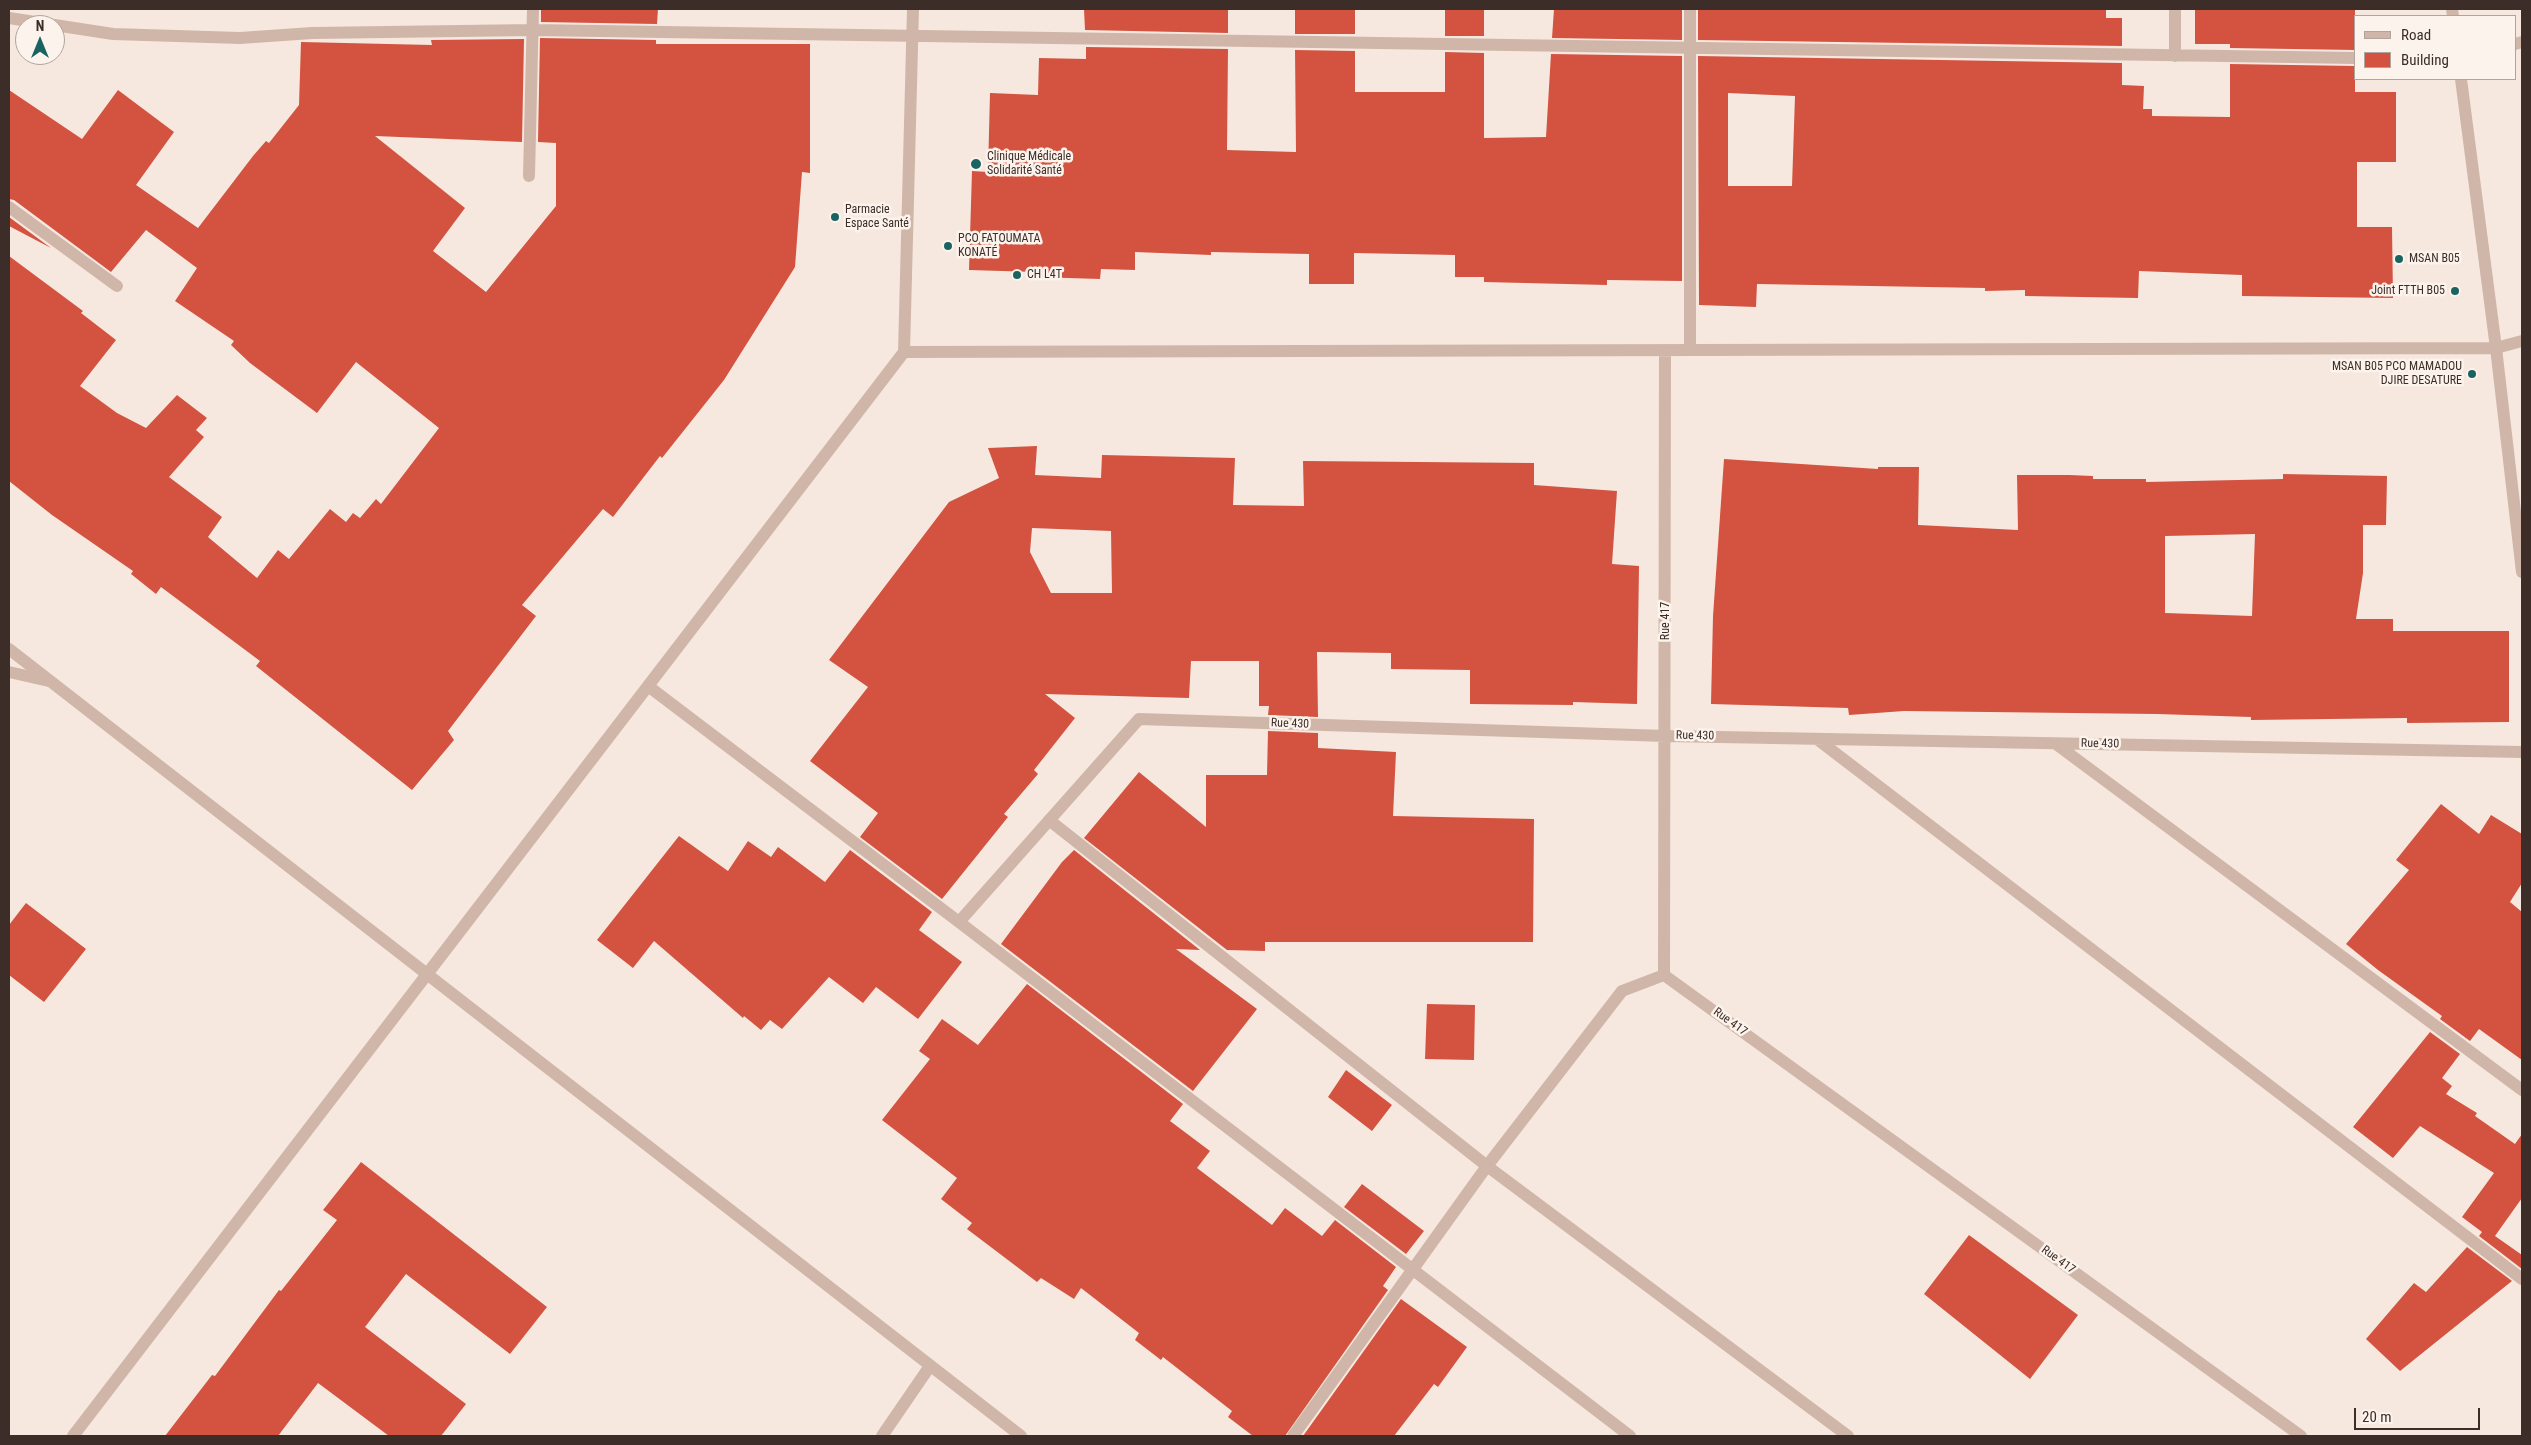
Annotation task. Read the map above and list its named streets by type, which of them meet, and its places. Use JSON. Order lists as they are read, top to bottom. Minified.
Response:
{"streets":{"street":["Rue 417","Rue 430"]},"crossings":[["Rue 417","Rue 430"]],"places":["Clinique Médicale Solidarité Santé","Parmacie Espace Santé","PCO FATOUMATA KONATÉ","MSAN B05","CH L4T","Joint FTTH B05","MSAN B05 PCO MAMADOU DJIRE DESATURE"],"legend":["Road","Building"],"scale_bar":"20 m","north":"top"}
